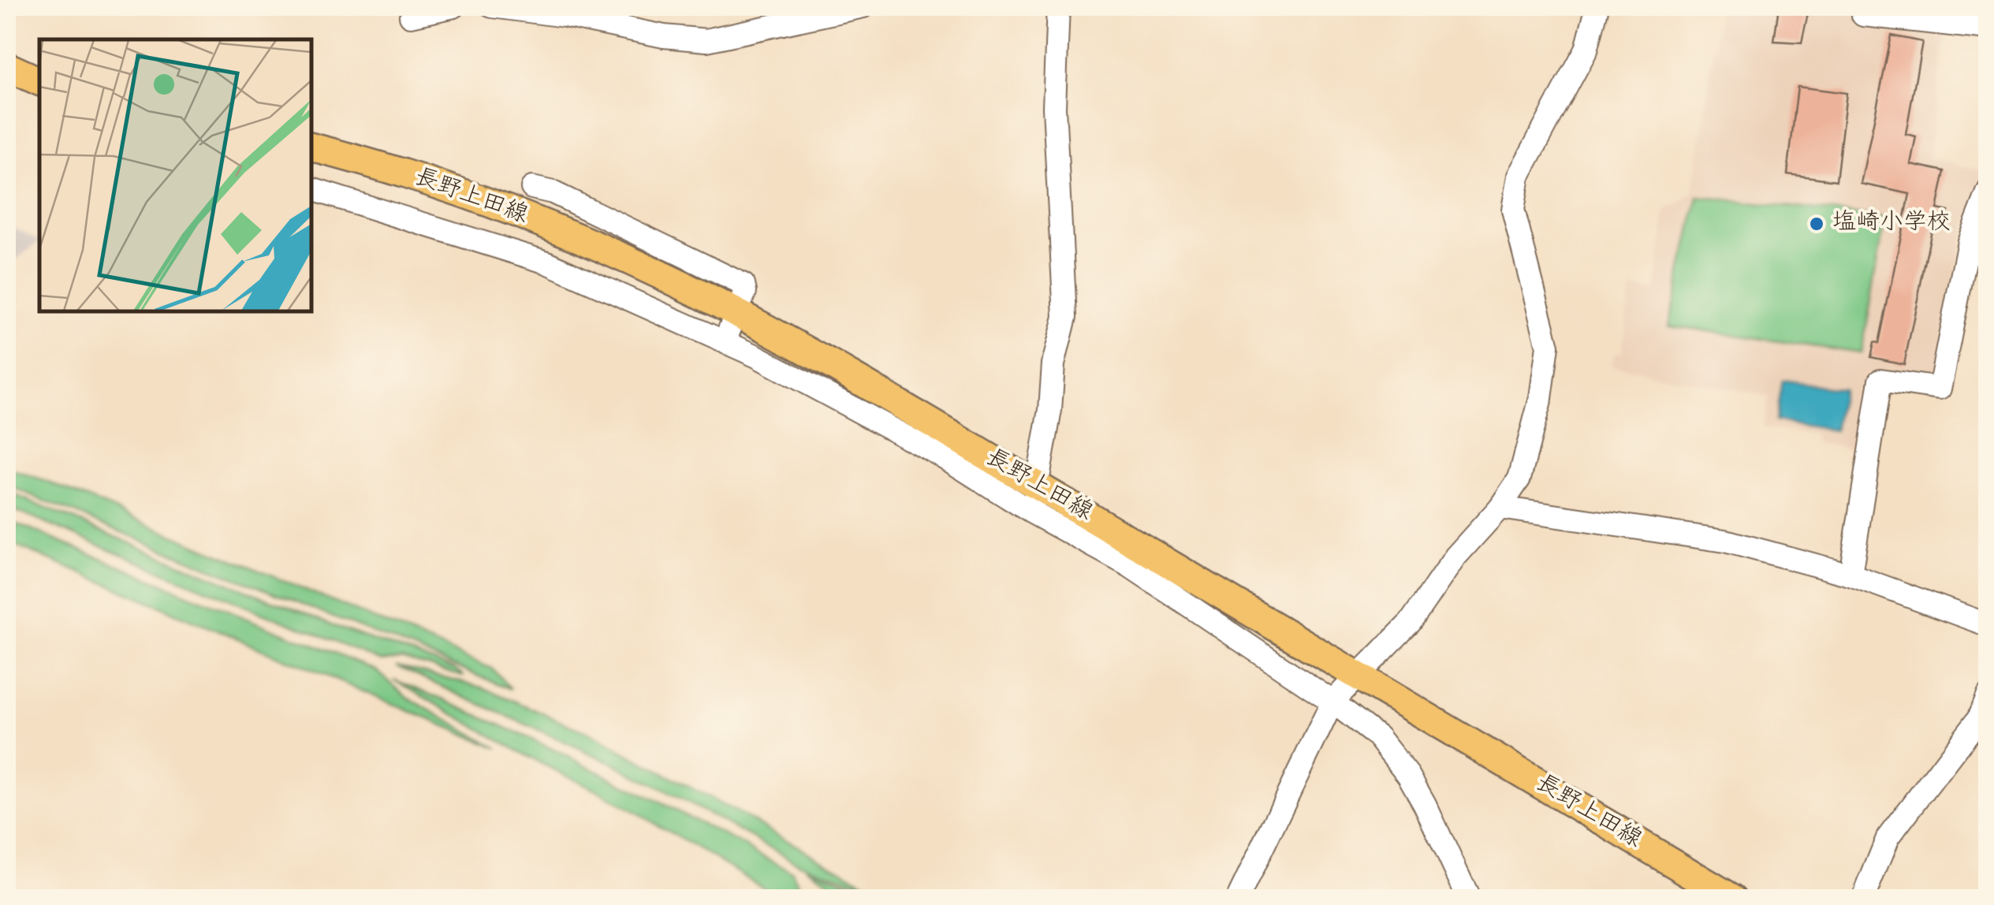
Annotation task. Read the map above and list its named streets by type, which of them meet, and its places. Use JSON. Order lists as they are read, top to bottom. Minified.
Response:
{"streets":{"main road":["長野上田線"]},"places":["塩崎小学校"]}
